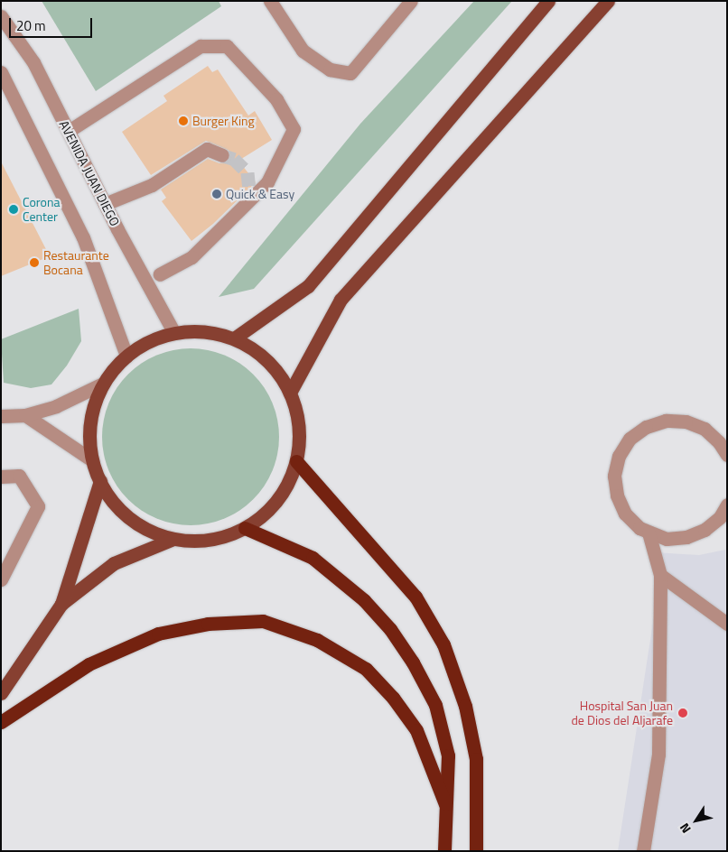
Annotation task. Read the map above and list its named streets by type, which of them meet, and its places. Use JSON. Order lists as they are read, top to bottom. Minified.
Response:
{"streets":{"street":["AVENIDA JUAN DIEGO"]},"places":["Burger King","Quick & Easy","Corona Center","Restaurante Bocana","Hospital San Juan de Dios del Aljarafe"],"scale_bar":"20 m","north":"bottom left"}
